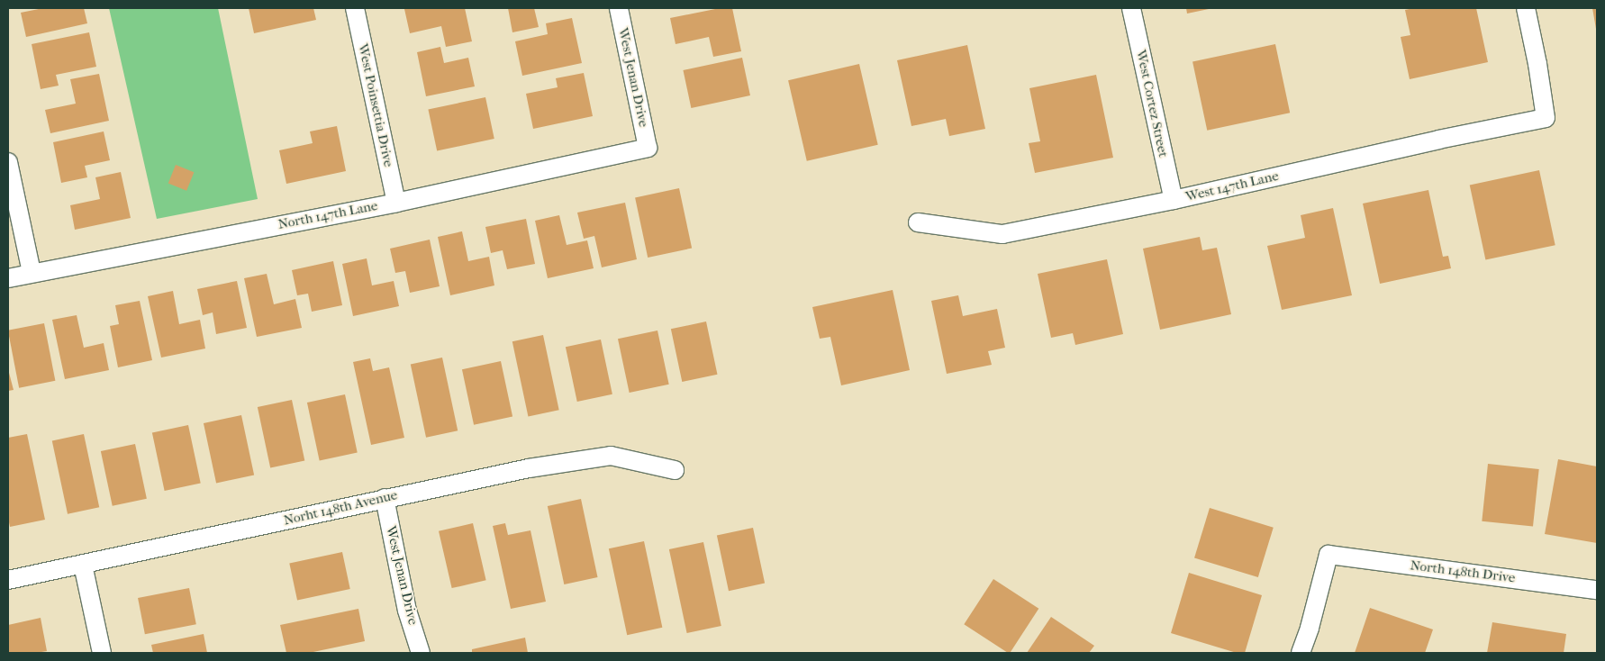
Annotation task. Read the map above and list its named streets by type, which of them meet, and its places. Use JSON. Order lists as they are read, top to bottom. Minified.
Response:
{"streets":{"street":["West Jenan Drive","West Cortez Street","West Poinsettia Drive","West 147th Lane","North 147th Lane","Norht 148th Avenue","North 148th Drive"]},"crossings":[["West Jenan Drive","North 147th Lane"],["West Jenan Drive","Norht 148th Avenue"],["West Cortez Street","West 147th Lane"],["West Poinsettia Drive","North 147th Lane"]]}
